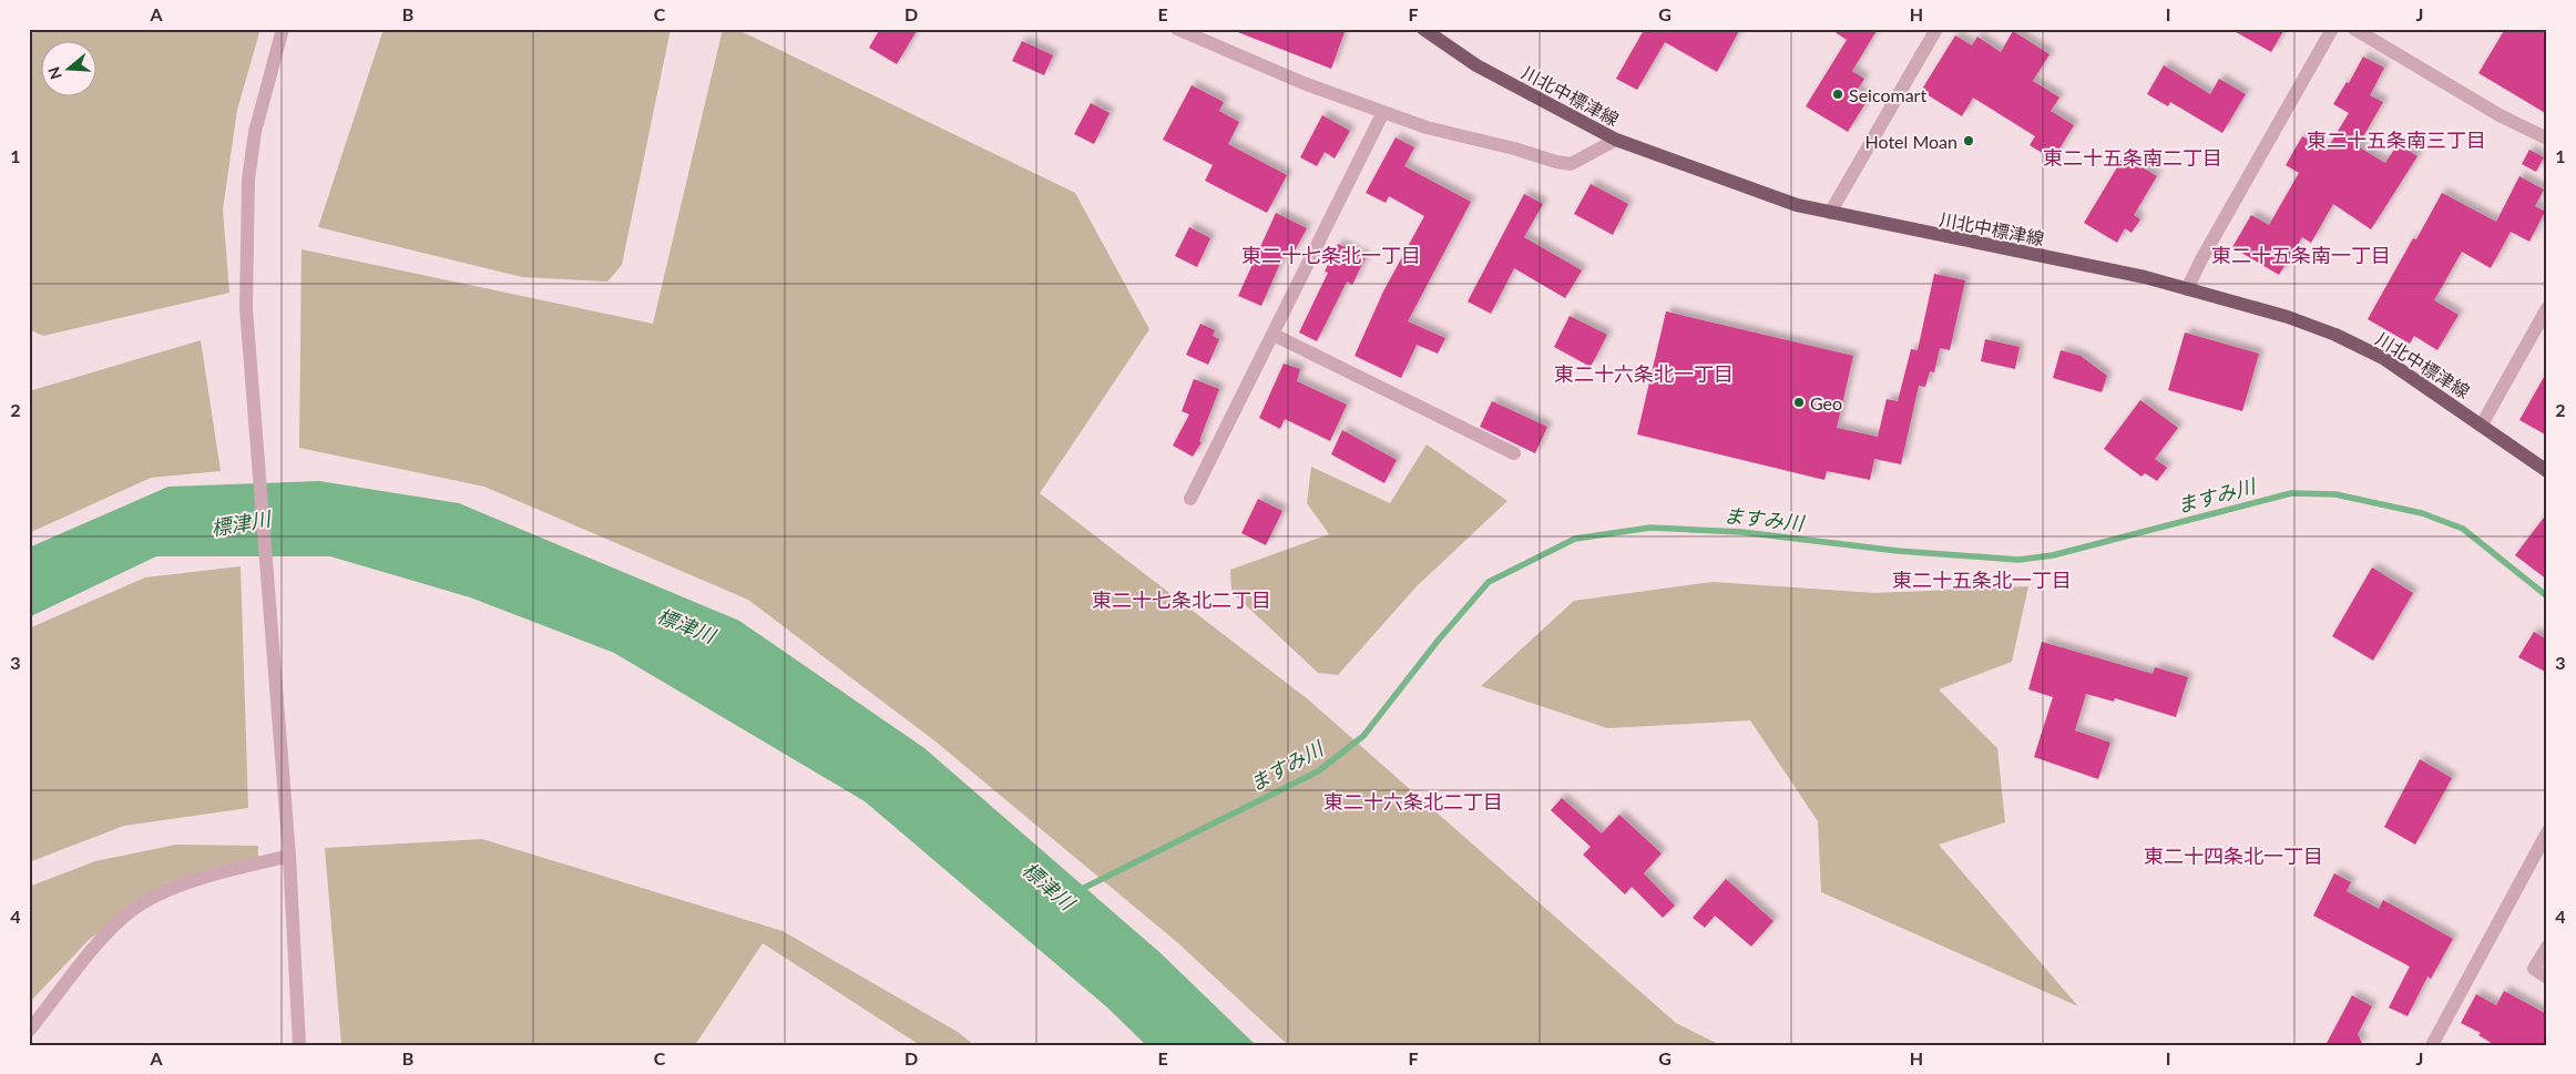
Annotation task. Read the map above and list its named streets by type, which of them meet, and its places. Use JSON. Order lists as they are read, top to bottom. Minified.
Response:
{"streets":{"main road":["川北中標津線"]},"districts":["東二十五条南三丁目","東二十五条南二丁目","東二十七条北一丁目","東二十五条南一丁目","東二十六条北一丁目","東二十五条北一丁目","東二十七条北二丁目","東二十六条北二丁目","東二十四条北一丁目"],"water":["ますみ川","標津川"],"places":["Seicomart","Hotel Moan","Geo"],"north":"left","grid":{"columns":["A","B","C","D","E","F","G","H","I","J"],"rows":["1","2","3","4"]}}
